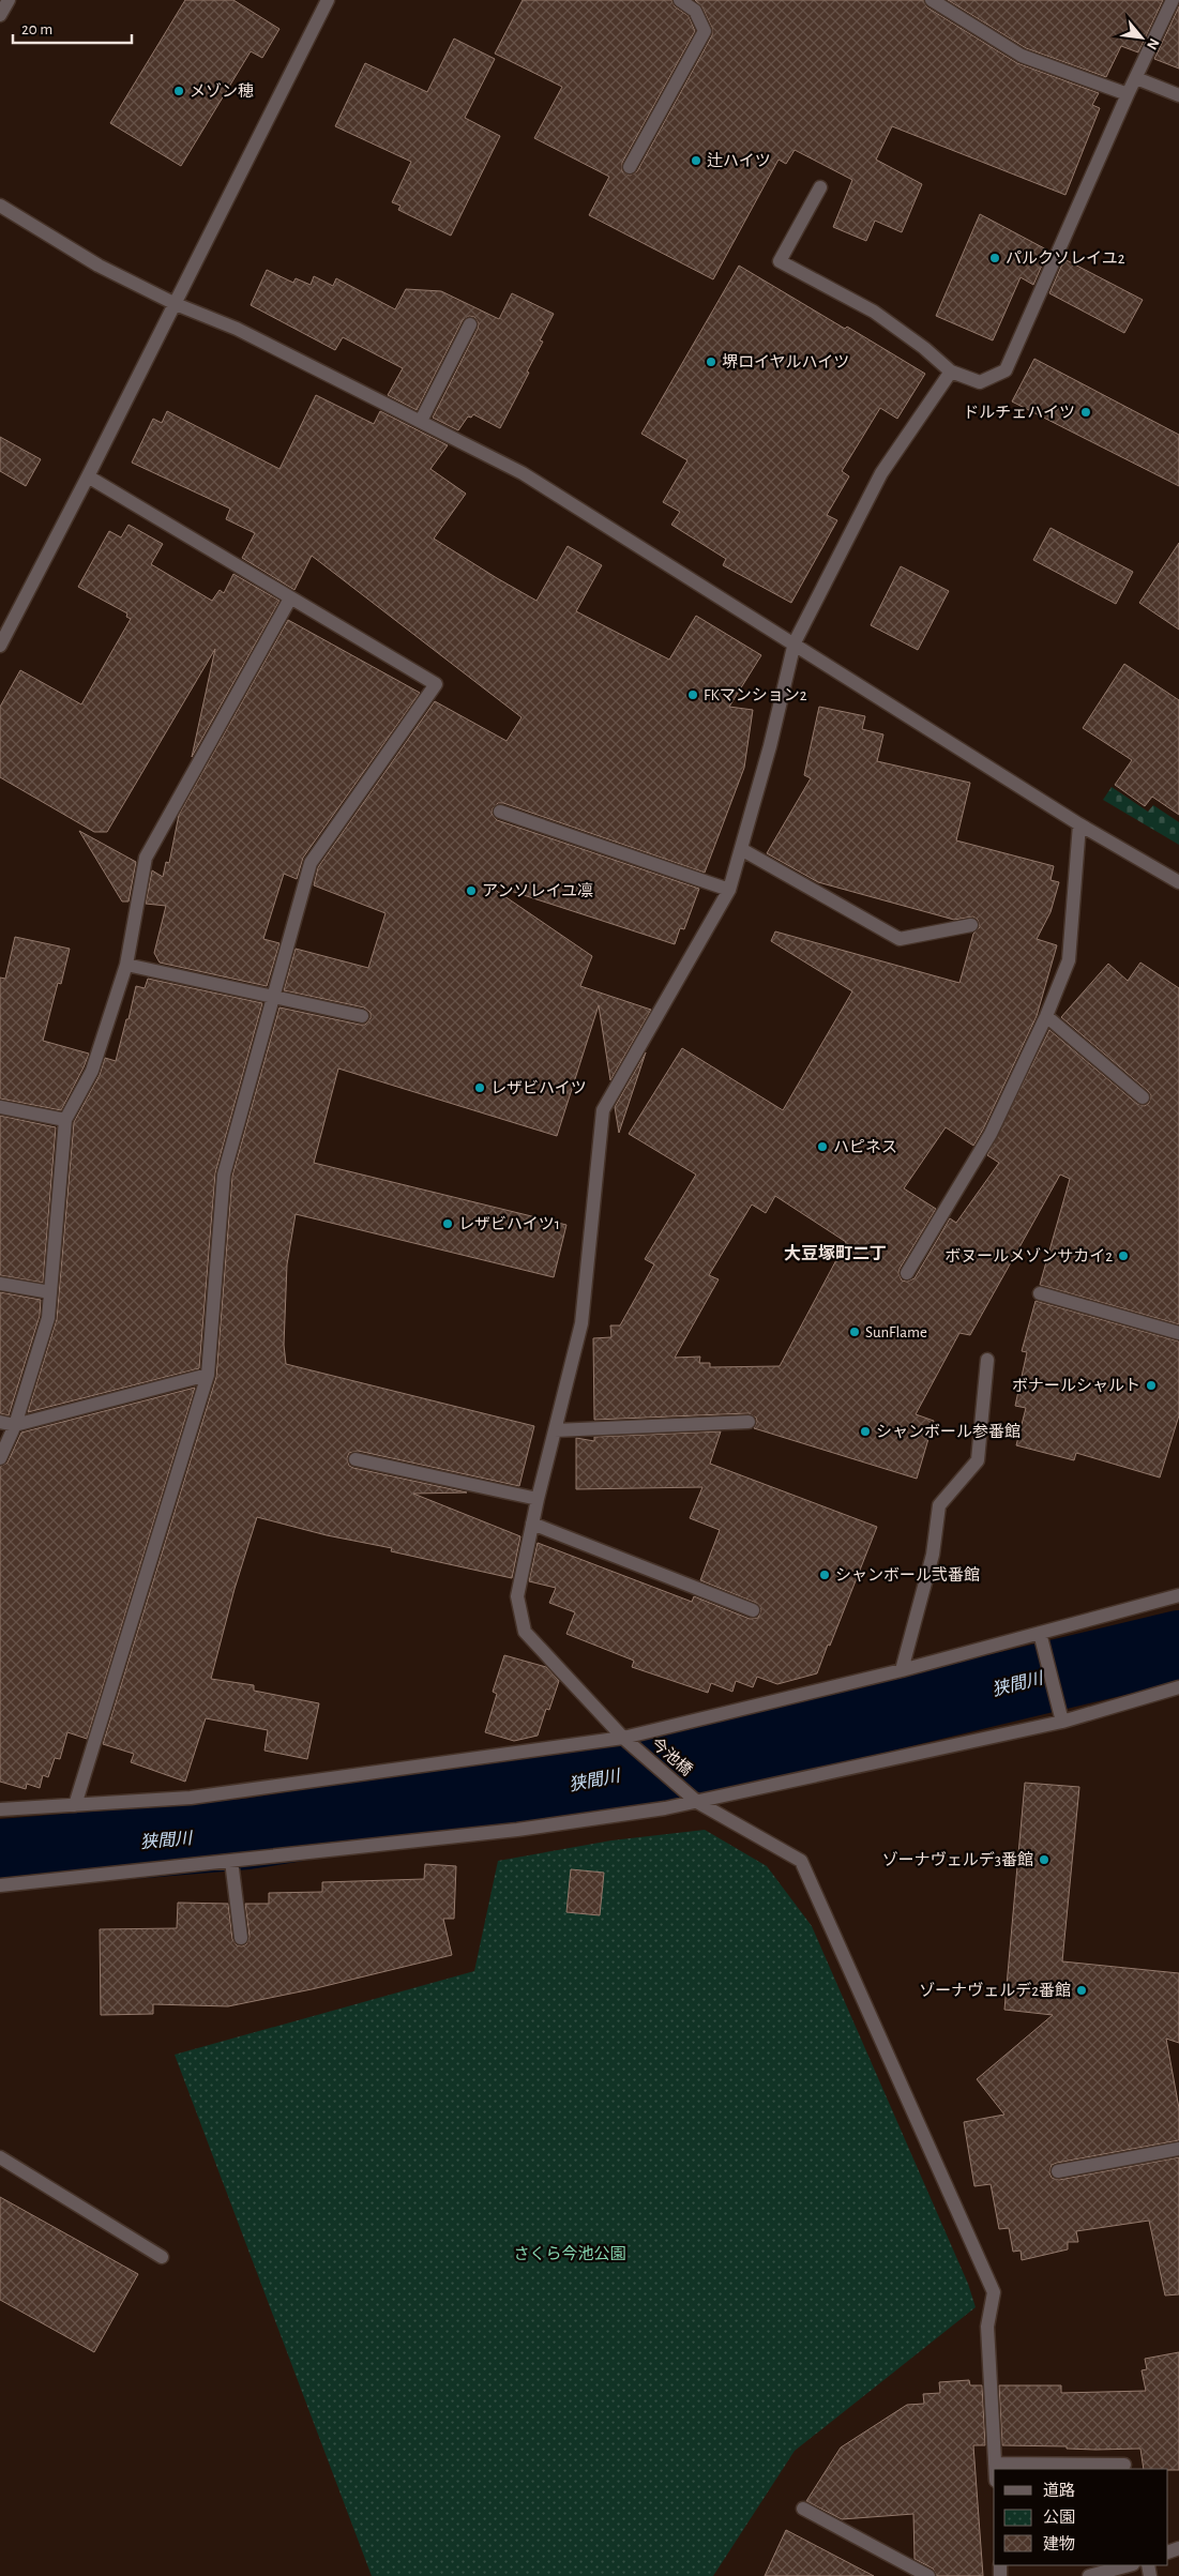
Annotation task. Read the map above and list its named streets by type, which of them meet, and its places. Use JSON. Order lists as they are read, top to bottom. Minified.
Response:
{"streets":{"street":["今池橋"]},"districts":["大豆塚町二丁"],"water":["狭間川"],"parks":["さくら今池公園"],"places":["メゾン穂","辻ハイツ","パルクソレイユ2","堺ロイヤルハイツ","ドルチェハイツ","FKマンション2","アンソレイユ凛","レザビハイツ","ハピネス","レザビハイツ1","ボヌールメゾンサカイ2","SunFlame","ボナールシャルト","シャンボール参番館","シャンボール弐番館","ゾーナヴェルデ3番館","ゾーナヴェルデ2番館"],"legend":["道路","公園","建物"],"scale_bar":"20 m","north":"bottom right"}
